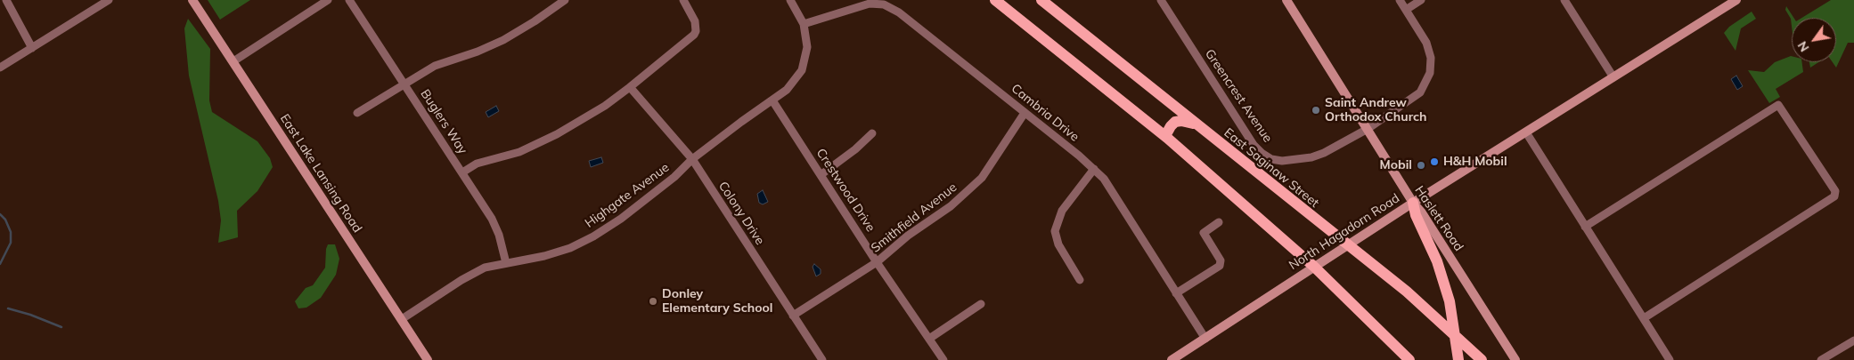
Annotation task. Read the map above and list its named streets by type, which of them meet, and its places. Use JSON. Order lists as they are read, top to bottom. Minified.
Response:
{"streets":{"main road":["East Saginaw Street","East Lake Lansing Road","Haslett Road","North Hagadorn Road"],"street":["Greencrest Avenue","Cambria Drive","Buglers Way","Crestwood Drive","Highgate Avenue","Colony Drive","Smithfield Avenue"]},"crossings":[["Greencrest Avenue","Haslett Road"],["Cambria Drive","Highgate Avenue"],["Cambria Drive","Smithfield Avenue"],["Cambria Drive","North Hagadorn Road"],["Buglers Way","Highgate Avenue"],["East Saginaw Street","North Hagadorn Road"],["East Lake Lansing Road","Highgate Avenue"],["Crestwood Drive","Highgate Avenue"],["Crestwood Drive","Smithfield Avenue"],["Highgate Avenue","Colony Drive"],["Colony Drive","Smithfield Avenue"],["Haslett Road","North Hagadorn Road"]],"places":["Saint Andrew Orthodox Church","H&H Mobil","Mobil","Donley Elementary School"],"north":"bottom left"}
